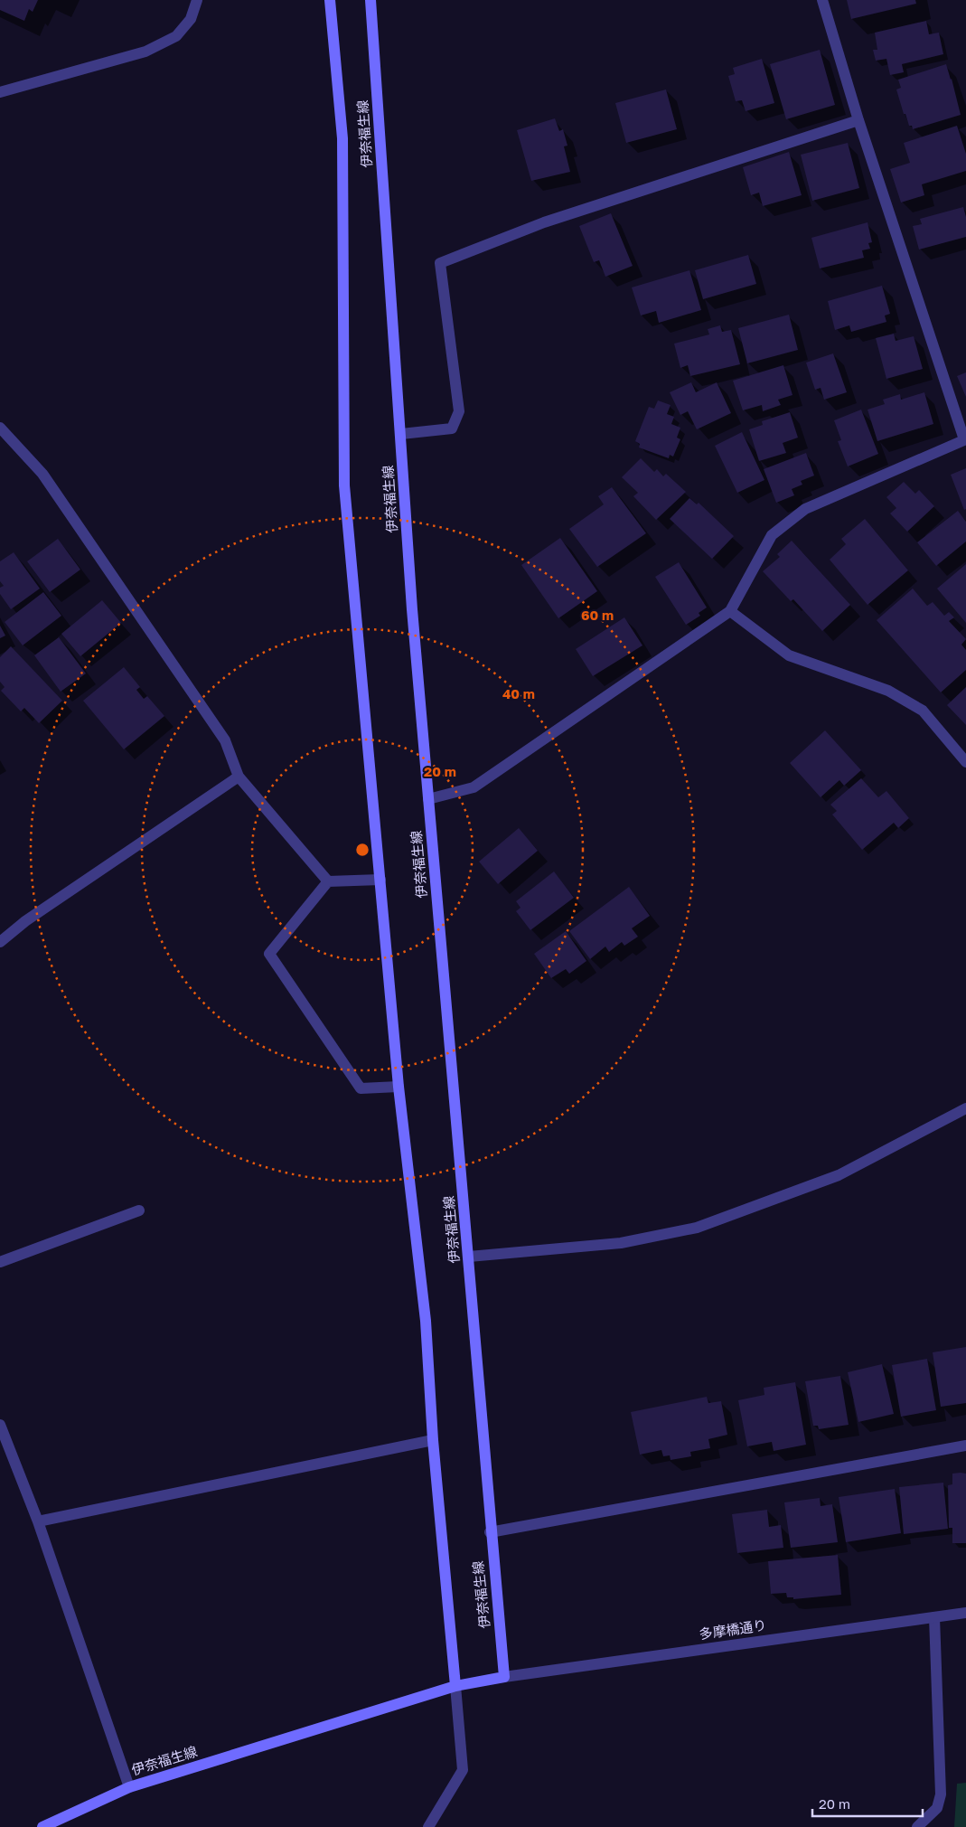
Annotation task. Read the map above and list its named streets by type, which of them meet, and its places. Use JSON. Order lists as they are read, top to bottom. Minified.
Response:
{"streets":{"main road":["伊奈福生線"],"street":["多摩橋通り"]},"crossings":[["伊奈福生線","多摩橋通り"]],"scale_bar":"20 m","rings":["60 m","40 m","20 m"]}
